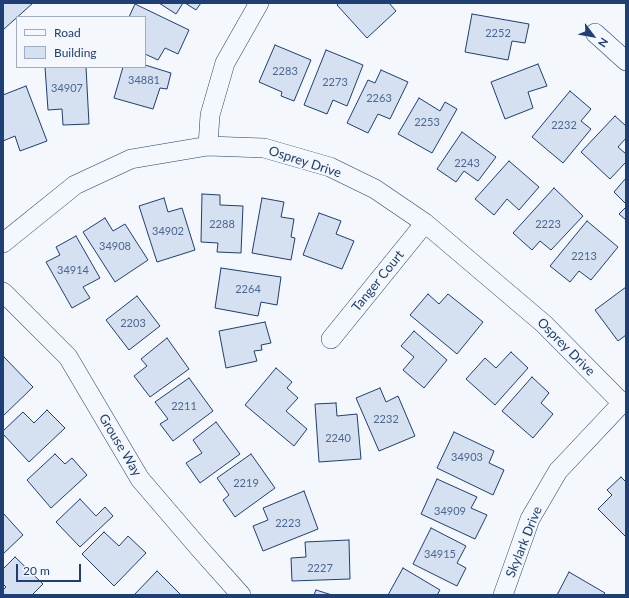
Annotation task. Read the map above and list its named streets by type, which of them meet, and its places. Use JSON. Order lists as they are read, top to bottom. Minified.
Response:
{"streets":{"street":["Osprey Drive","Tanger Court","Grouse Way","Skylark Drive"]},"crossings":[["Osprey Drive","Tanger Court"],["Osprey Drive","Skylark Drive"]],"house_numbers":["2252","2283","34881","2273","34907","2263","2253","2232","2243","2288","2223","34902","34908","2213","34914","2264","2203","2211","2232","2240","34903","2219","34909","2223","34915","2227"],"legend":["Road","Building"],"scale_bar":"20 m","north":"bottom right"}
